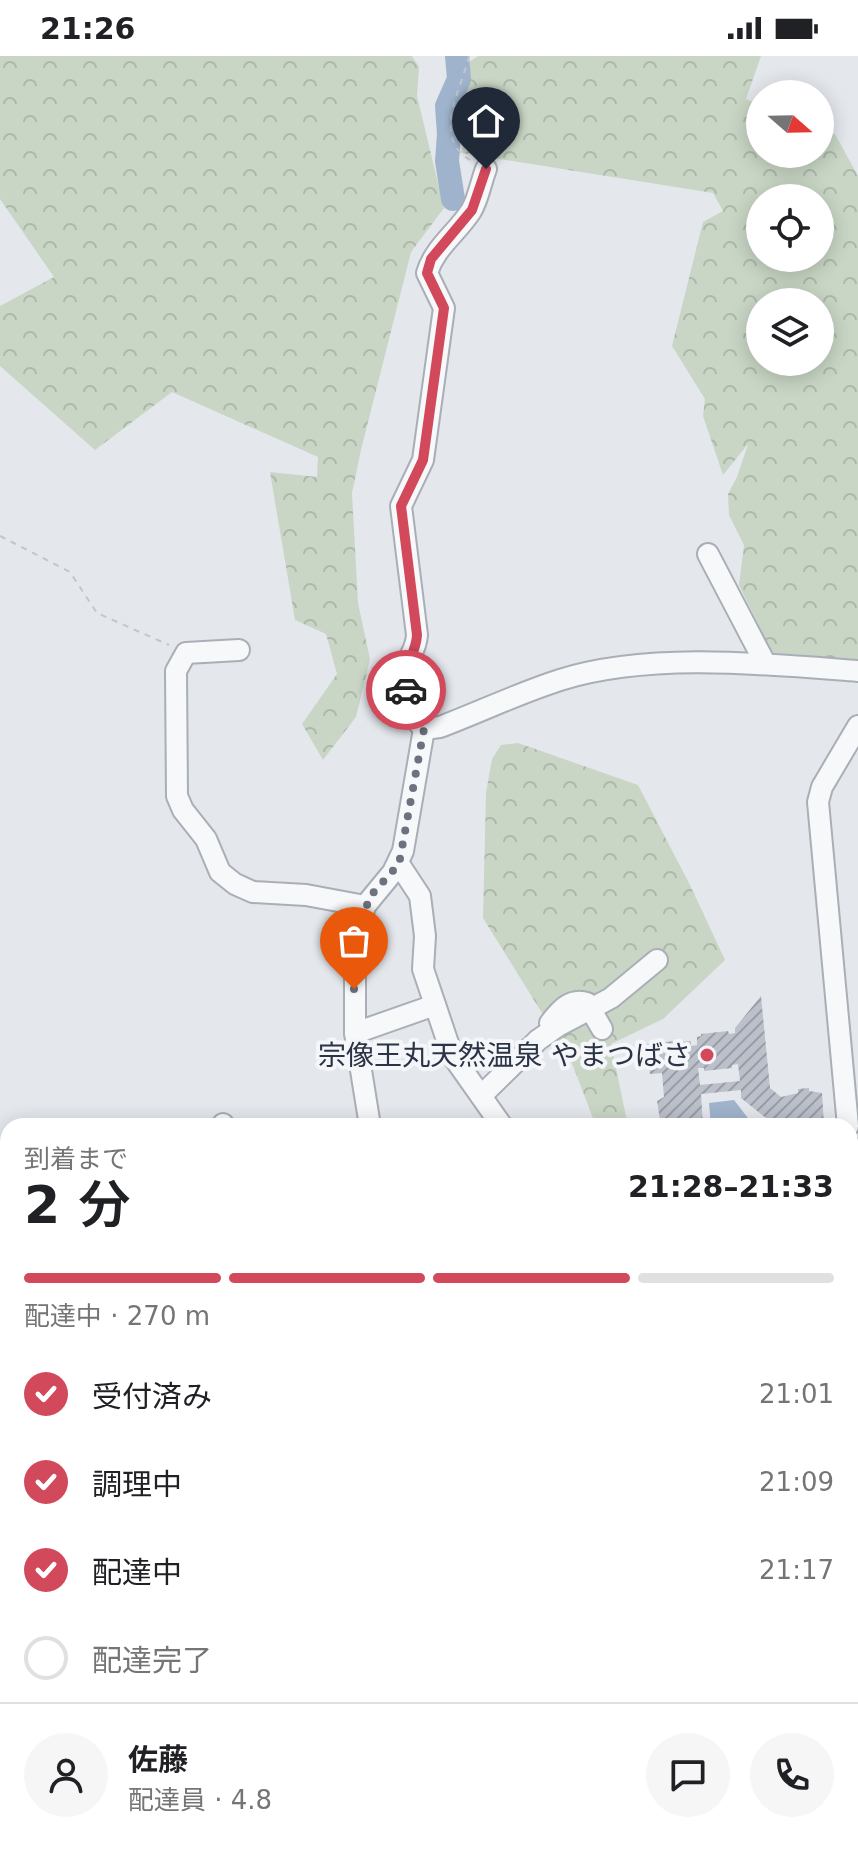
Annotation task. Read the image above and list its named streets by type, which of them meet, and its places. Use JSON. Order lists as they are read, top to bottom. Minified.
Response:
{"places":["宗像王丸天然温泉 やまつばさ"],"north":"right","page":{"status":"21:26","heading":["2 分","到着まで","21:28–21:33"],"panel":["佐藤","配達員 · 4.8"],"bar":"配達中 · 270 m","list":[["受付済み","21:01"],["調理中","21:09"],["配達中","21:17"],"配達完了"]}}
